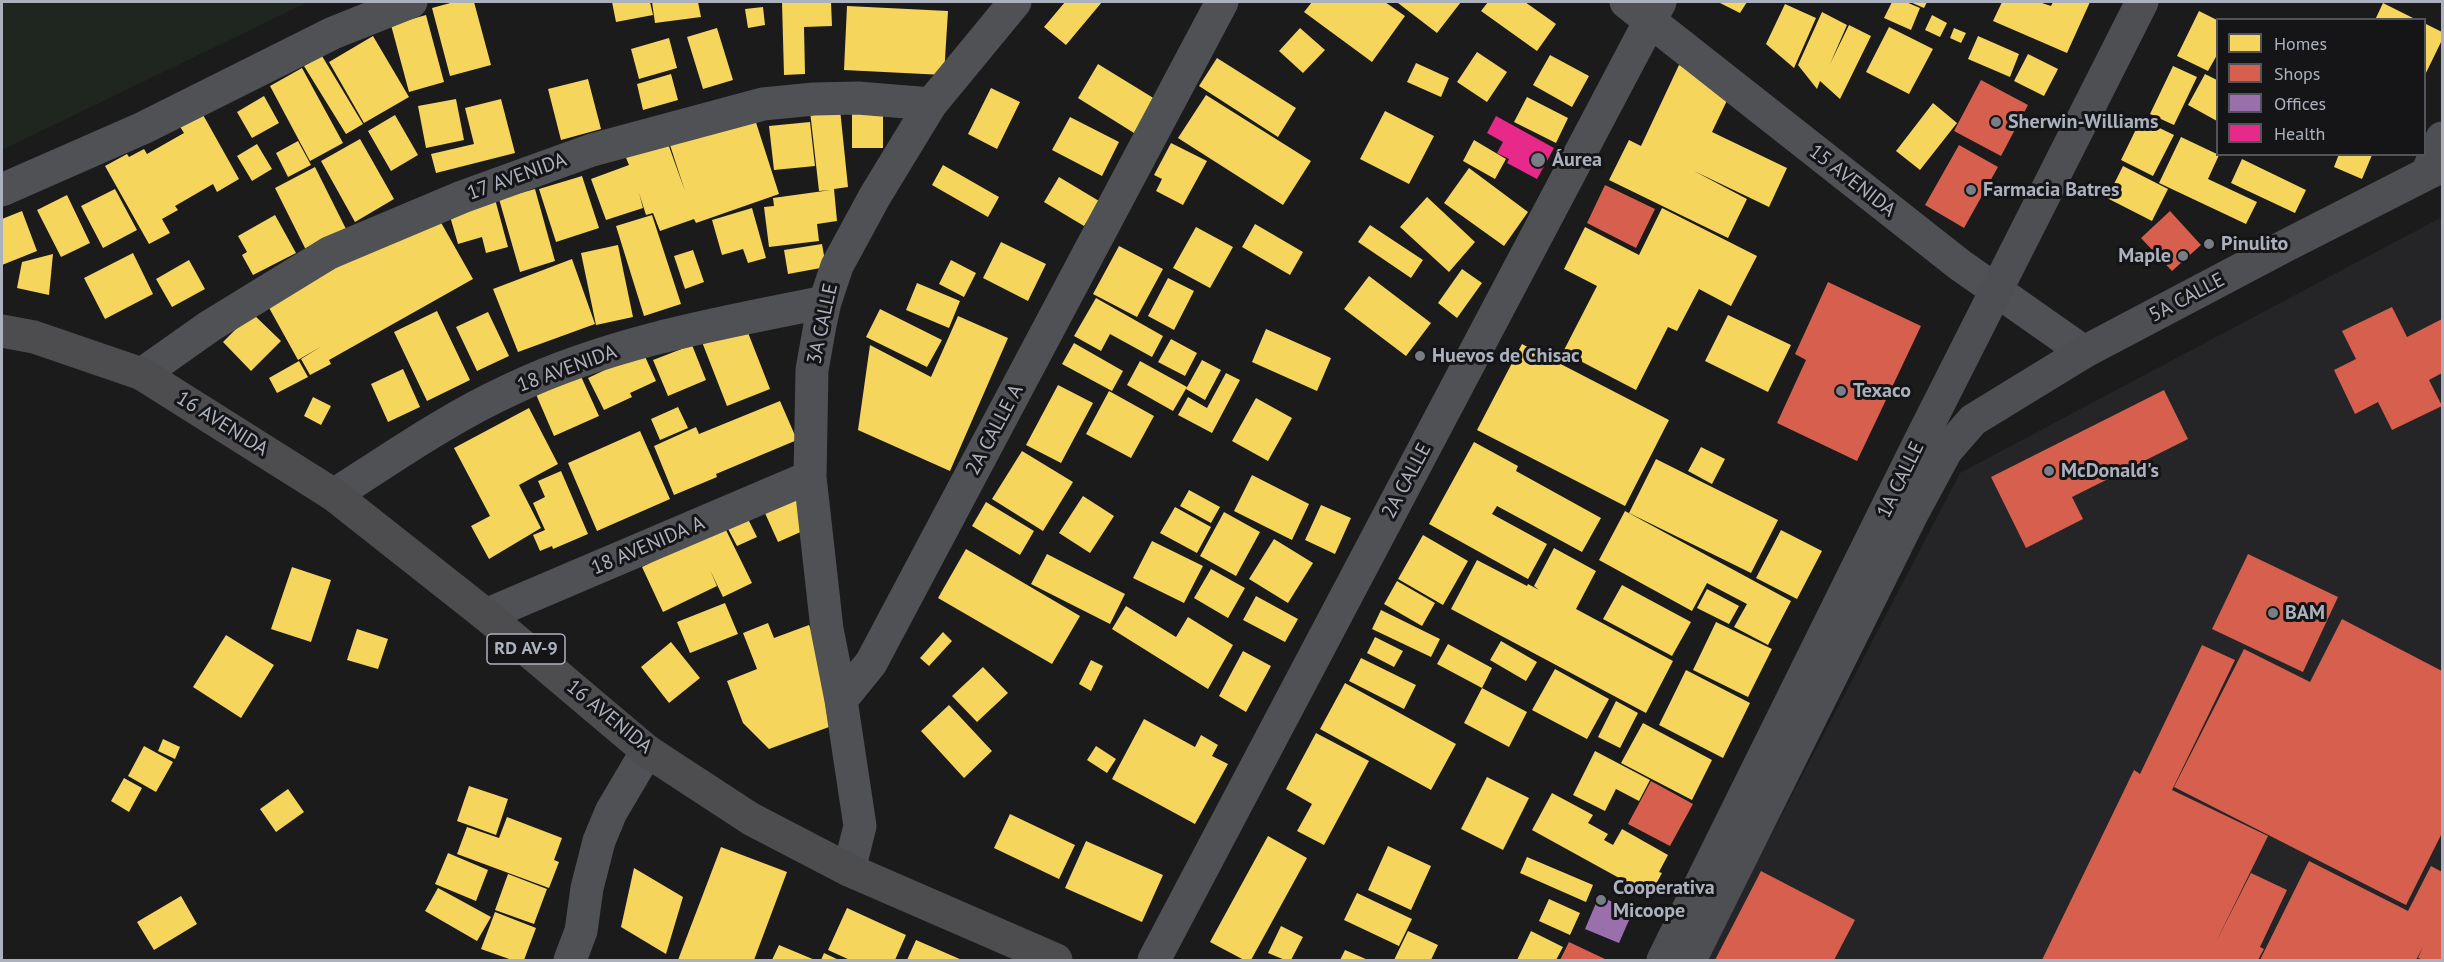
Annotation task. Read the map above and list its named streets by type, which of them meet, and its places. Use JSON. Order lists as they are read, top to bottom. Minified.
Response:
{"streets":{"main road":["5A CALLE","16 AVENIDA","1A CALLE","RD AV-9"],"street":["17 AVENIDA","15 AVENIDA","3A CALLE","18 AVENIDA","2A CALLE A","2A CALLE","18 AVENIDA A"]},"crossings":[["17 AVENIDA","3A CALLE"],["17 AVENIDA","16 AVENIDA"],["15 AVENIDA","5A CALLE"],["15 AVENIDA","1A CALLE"],["15 AVENIDA","2A CALLE"],["5A CALLE","1A CALLE"],["3A CALLE","18 AVENIDA"],["3A CALLE","2A CALLE A"],["3A CALLE","18 AVENIDA A"],["18 AVENIDA","16 AVENIDA"],["16 AVENIDA","18 AVENIDA A"]],"places":["Sherwin-Williams","Áurea","Farmacia Batres","Pinulito","Maple","Huevos de Chisac","Texaco","McDonald's","BAM","Cooperativa Micoope"],"legend":["Homes","Shops","Offices","Health"]}
